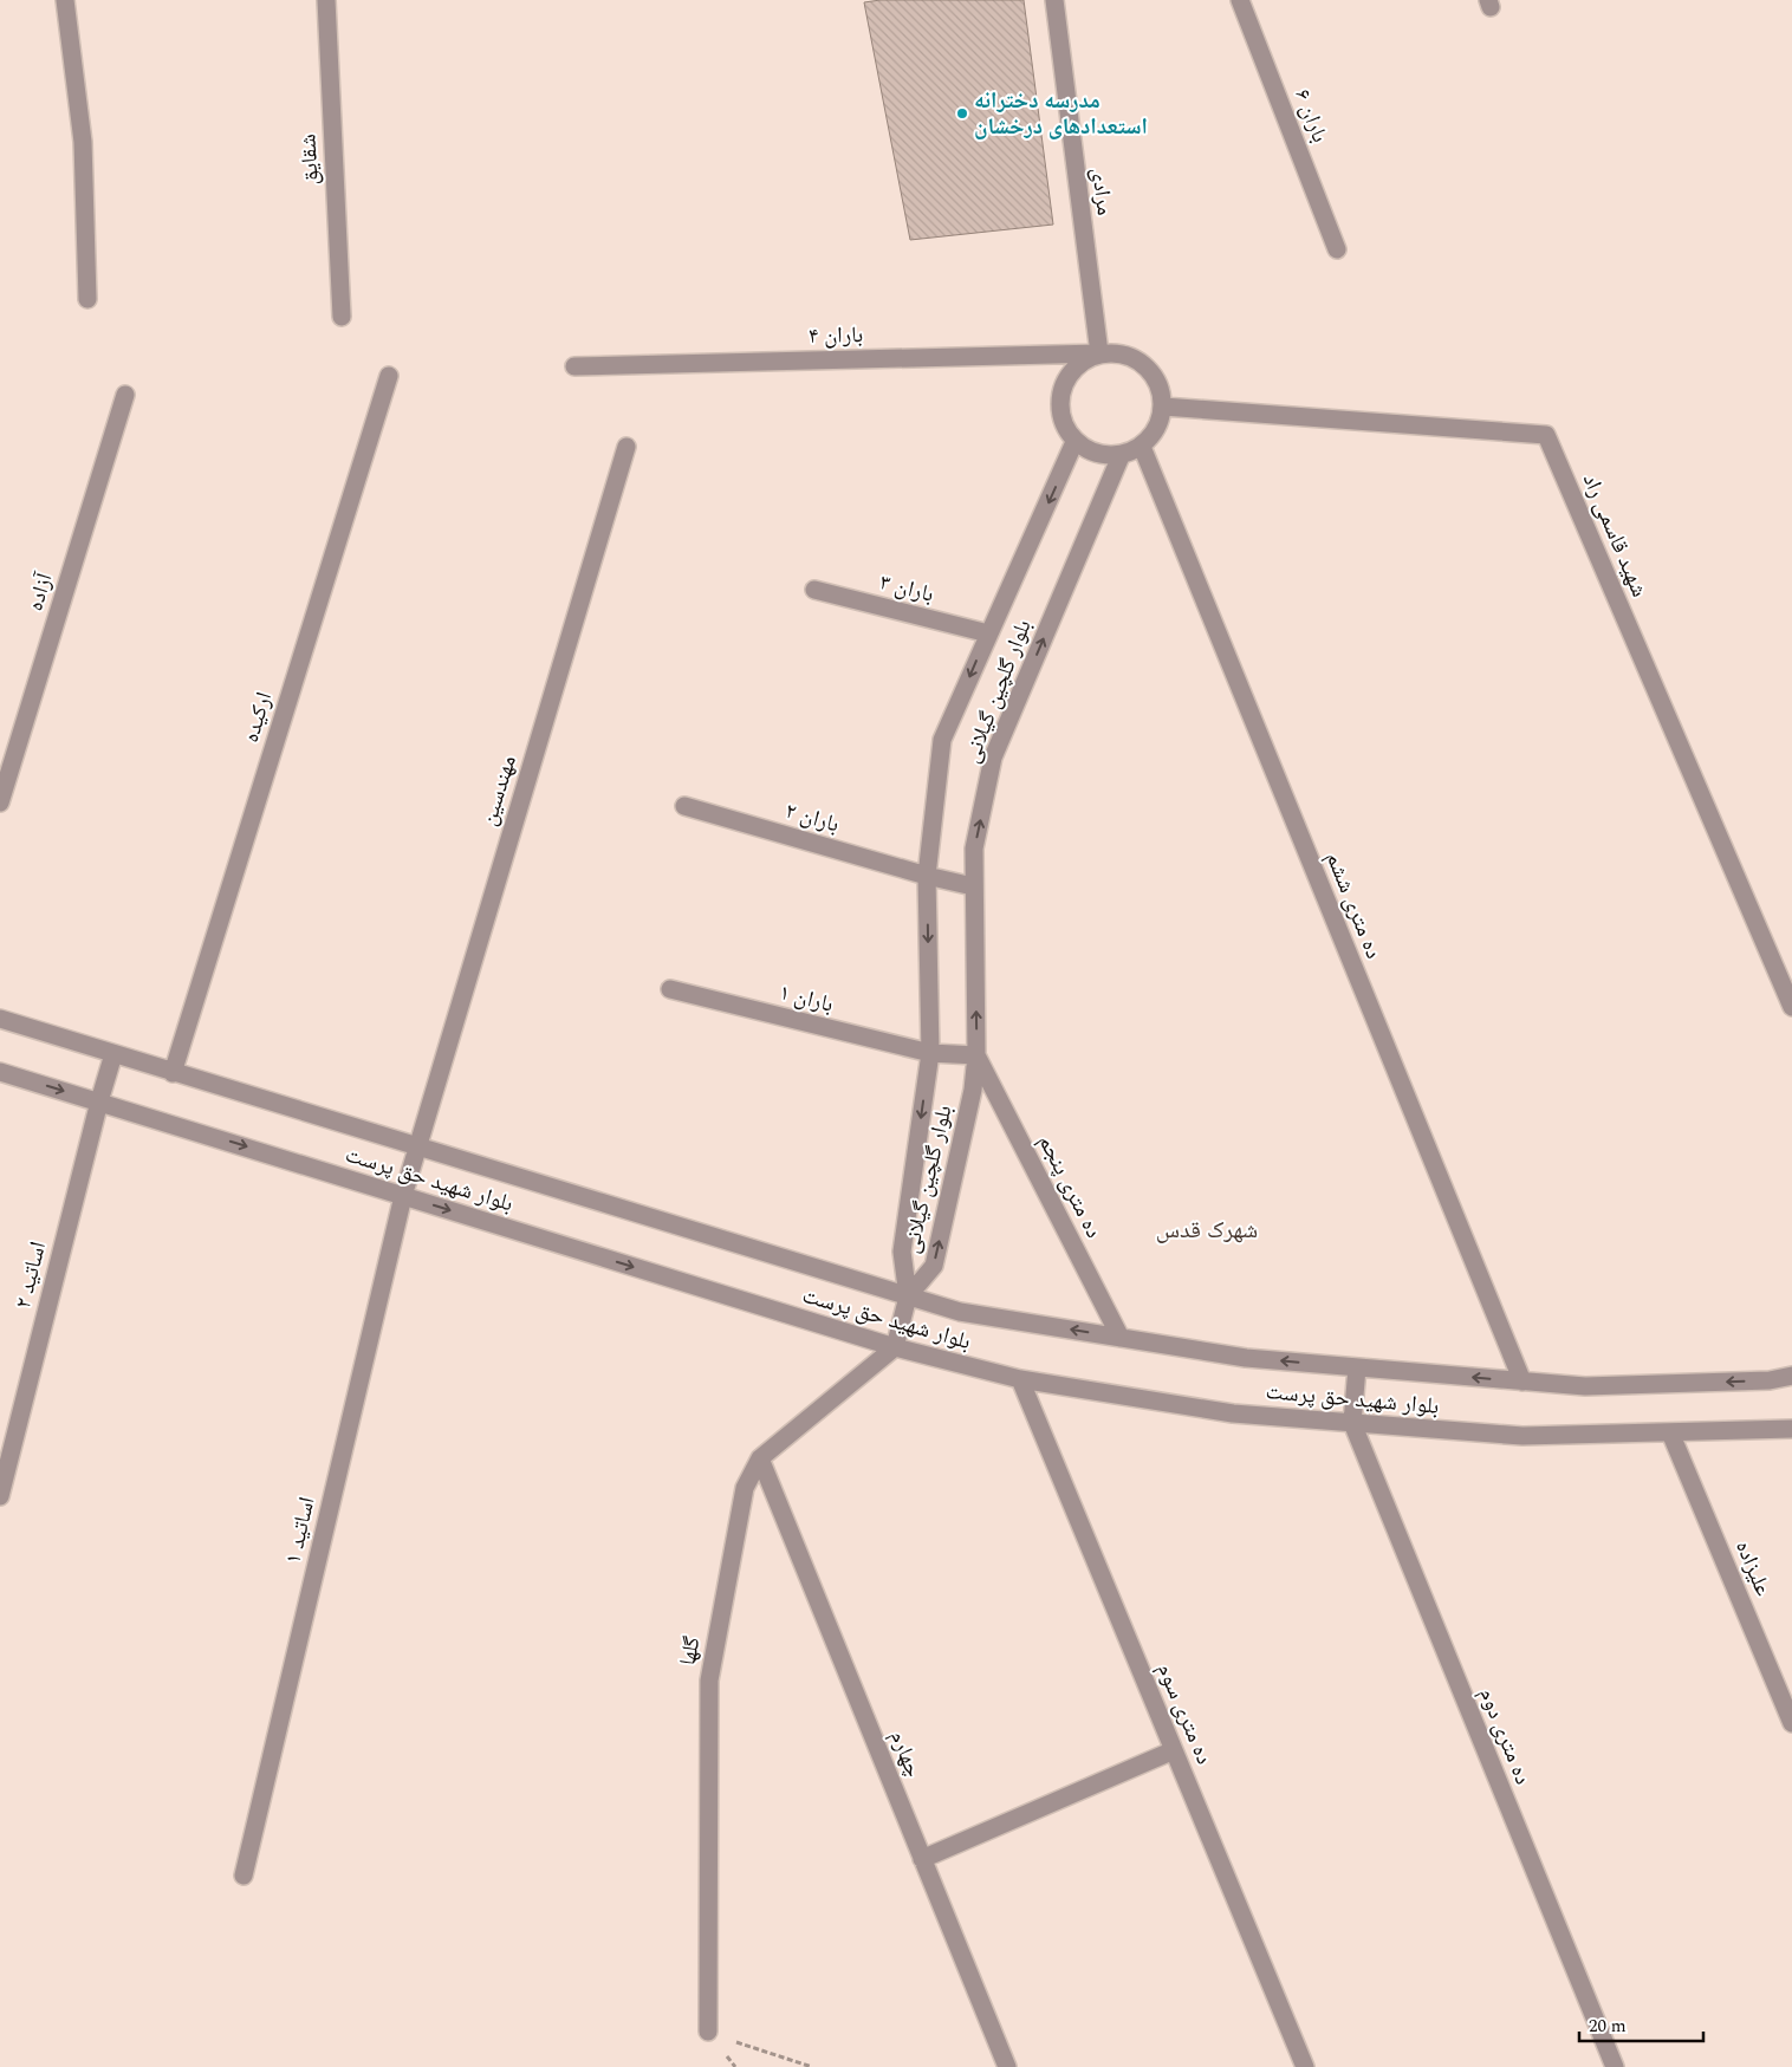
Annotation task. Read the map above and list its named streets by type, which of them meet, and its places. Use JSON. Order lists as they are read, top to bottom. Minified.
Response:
{"streets":{"street":["باران ۶","شقایق","مرادی","باران ۴","شهید قاسمی راد","باران ۳","آزاده","بلوار گلچین گیلانی","ارکیده","مهندسین","باران ۲","ده متری ششم","باران ۱","بلوار شهید حق پرست","ده متری پنجم","اساتید ۲","اساتید ۱","علیزاده","گلها","ده متری سوم","ده متری دوم","چهارم"]},"crossings":[["مرادی","باران ۴"],["مرادی","شهید قاسمی راد"],["مرادی","بلوار گلچین گیلانی"],["مرادی","ده متری ششم"],["باران ۴","شهید قاسمی راد"],["باران ۴","بلوار گلچین گیلانی"],["باران ۴","ده متری ششم"],["شهید قاسمی راد","بلوار گلچین گیلانی"],["شهید قاسمی راد","ده متری ششم"],["باران ۳","بلوار گلچین گیلانی"],["بلوار گلچین گیلانی","باران ۲"],["بلوار گلچین گیلانی","ده متری ششم"],["بلوار گلچین گیلانی","باران ۱"],["بلوار گلچین گیلانی","بلوار شهید حق پرست"],["بلوار گلچین گیلانی","ده متری پنجم"],["ارکیده","بلوار شهید حق پرست"],["مهندسین","بلوار شهید حق پرست"],["مهندسین","اساتید ۱"],["ده متری ششم","بلوار شهید حق پرست"],["باران ۱","ده متری پنجم"],["بلوار شهید حق پرست","ده متری پنجم"],["بلوار شهید حق پرست","اساتید ۲"],["بلوار شهید حق پرست","اساتید ۱"],["بلوار شهید حق پرست","علیزاده"],["بلوار شهید حق پرست","گلها"],["بلوار شهید حق پرست","ده متری سوم"],["بلوار شهید حق پرست","ده متری دوم"],["گلها","چهارم"]],"districts":["شهرک قدس"],"places":["مدرسه دخترانه استعدادهای درخشان"],"scale_bar":"20 m"}
